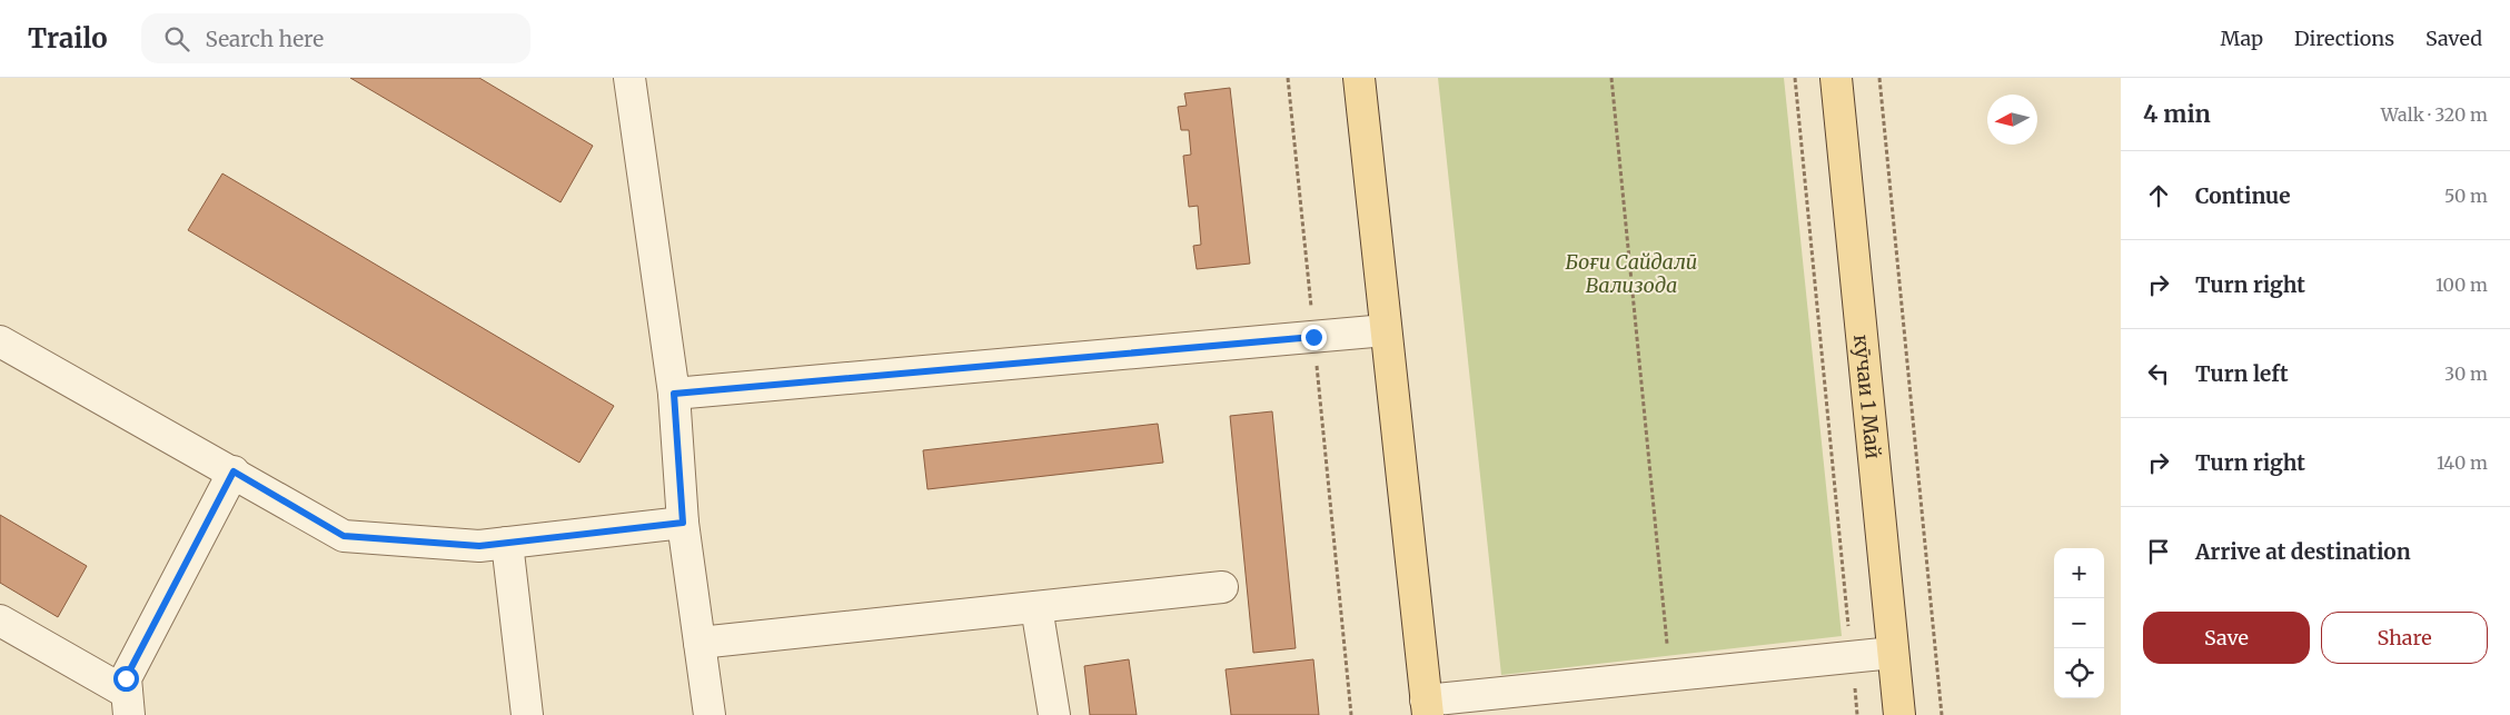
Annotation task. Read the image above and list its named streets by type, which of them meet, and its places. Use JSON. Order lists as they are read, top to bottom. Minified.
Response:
{"streets":{"main road":["кӯчаи 1 Май"]},"parks":["Боғи Сайдалӣ Вализода"],"north":"left","page":{"header":"Trailo","search":"Search here","nav":["Map","Directions","Saved"],"heading":["4 min","Walk · 320 m"],"list":[["Continue","50 m"],["Turn right","100 m"],["Turn left","30 m"],["Turn right","140 m"],"Arrive at destination"],"map_buttons":["+","−"],"buttons":["Save","Share"]}}
